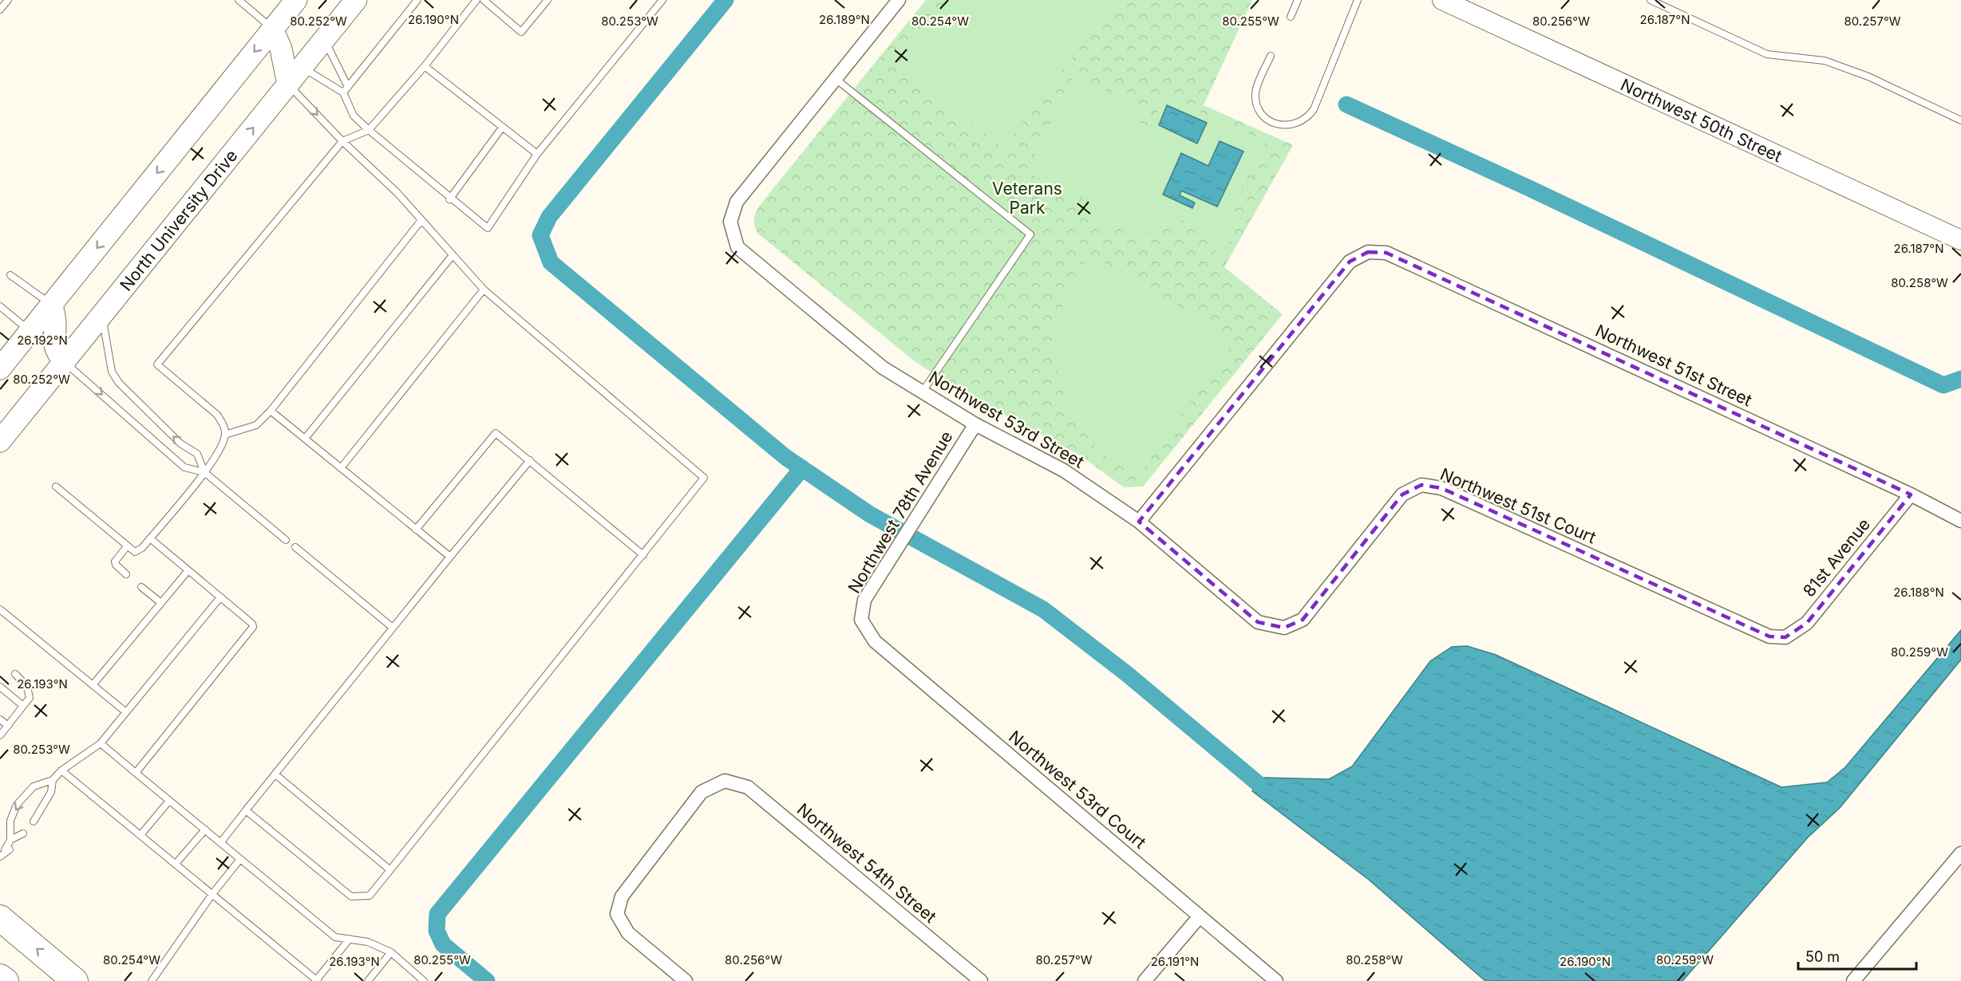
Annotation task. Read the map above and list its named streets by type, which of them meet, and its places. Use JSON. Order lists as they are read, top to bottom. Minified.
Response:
{"streets":{"main road":["North University Drive"],"street":["Northwest 50th Street","Northwest 51st Street","Northwest 53rd Street","Northwest 51st Court","Northwest 78th Avenue","81st Avenue","Northwest 53rd Court","Northwest 54th Street"]},"crossings":[["Northwest 51st Street","Northwest 53rd Street"],["Northwest 51st Street","81st Avenue"],["Northwest 53rd Street","Northwest 51st Court"],["Northwest 53rd Street","Northwest 78th Avenue"],["Northwest 51st Court","81st Avenue"],["Northwest 78th Avenue","Northwest 53rd Court"]],"parks":["Veterans Park"],"scale_bar":"50 m","coordinates":["26.189°N","26.187°N","26.190°N","80.252°W","80.253°W","80.254°W","80.255°W","80.256°W","80.257°W","80.258°W","26.192°N","26.188°N","80.259°W","26.193°N","26.191°N"]}
